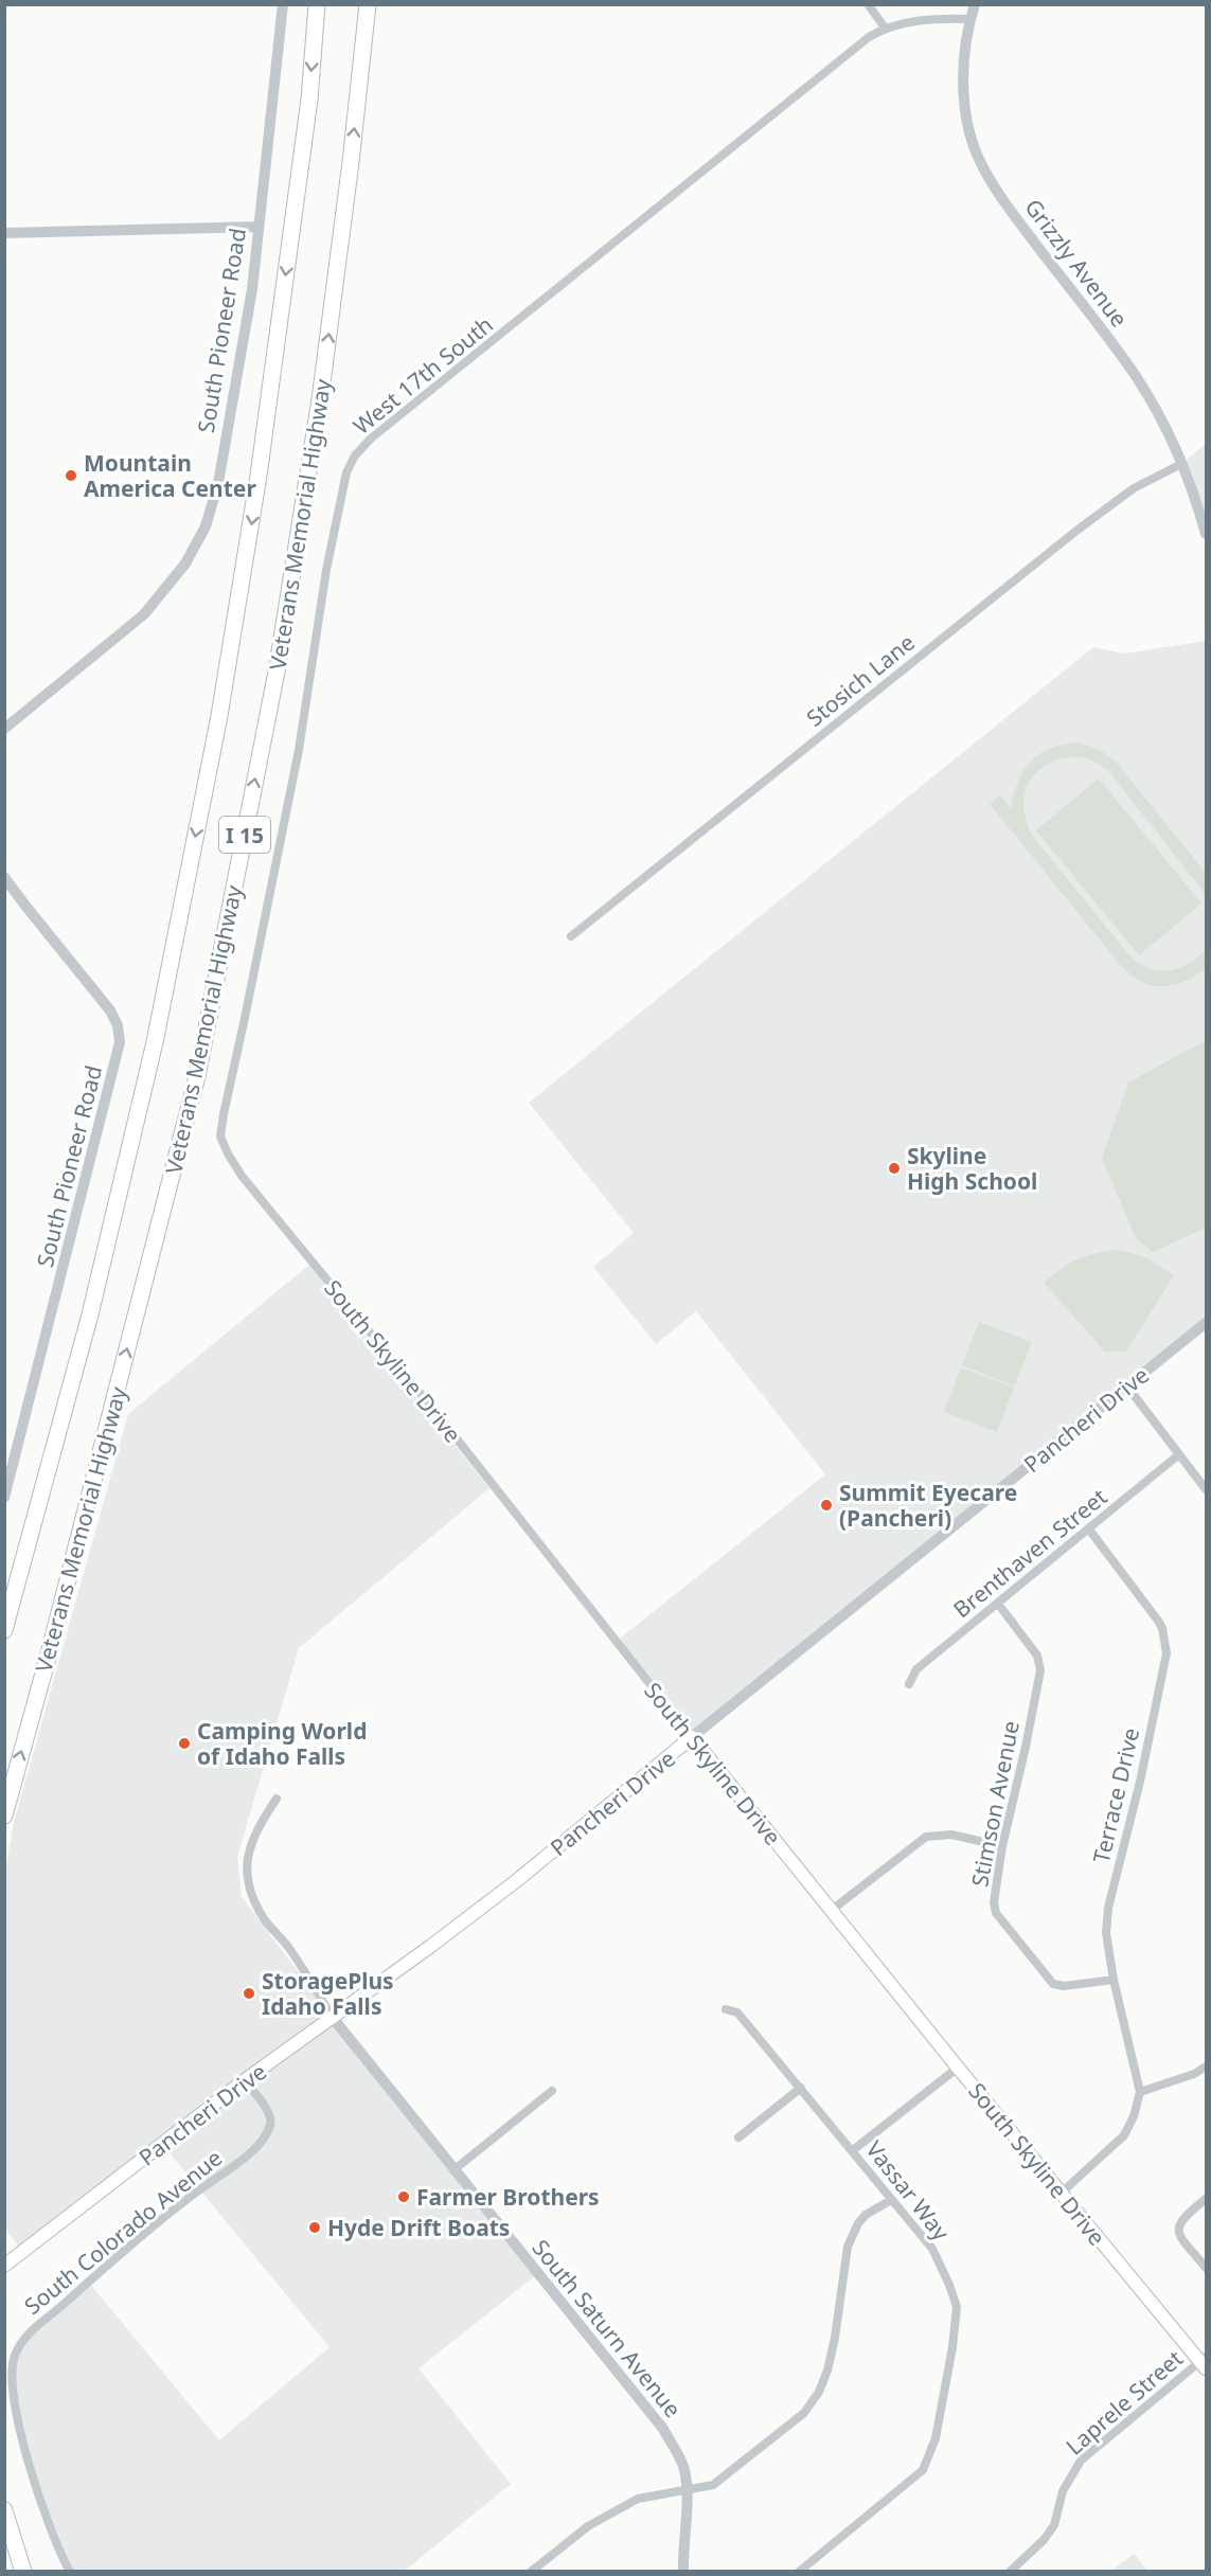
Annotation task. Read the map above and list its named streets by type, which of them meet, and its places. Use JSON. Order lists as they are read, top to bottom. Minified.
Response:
{"streets":{"highway":["Veterans Memorial Highway","I 15"],"main road":["South Skyline Drive","Pancheri Drive"],"street":["Grizzly Avenue","South Pioneer Road","West 17th South","Stosich Lane","Brenthaven Street","Terrace Drive","Stimson Avenue","Vassar Way","South Colorado Avenue","South Saturn Avenue","Laprele Street"]},"crossings":[["Grizzly Avenue","West 17th South"],["Grizzly Avenue","Stosich Lane"],["West 17th South","South Skyline Drive"],["South Skyline Drive","Pancheri Drive"],["South Skyline Drive","Laprele Street"],["Pancheri Drive","South Colorado Avenue"],["Pancheri Drive","South Saturn Avenue"],["Brenthaven Street","Terrace Drive"],["Brenthaven Street","Stimson Avenue"],["Terrace Drive","Stimson Avenue"]],"places":["Mountain America Center","Skyline High School","Summit Eyecare (Pancheri)","Camping World of Idaho Falls","StoragePlus Idaho Falls","Farmer Brothers","Hyde Drift Boats"]}
